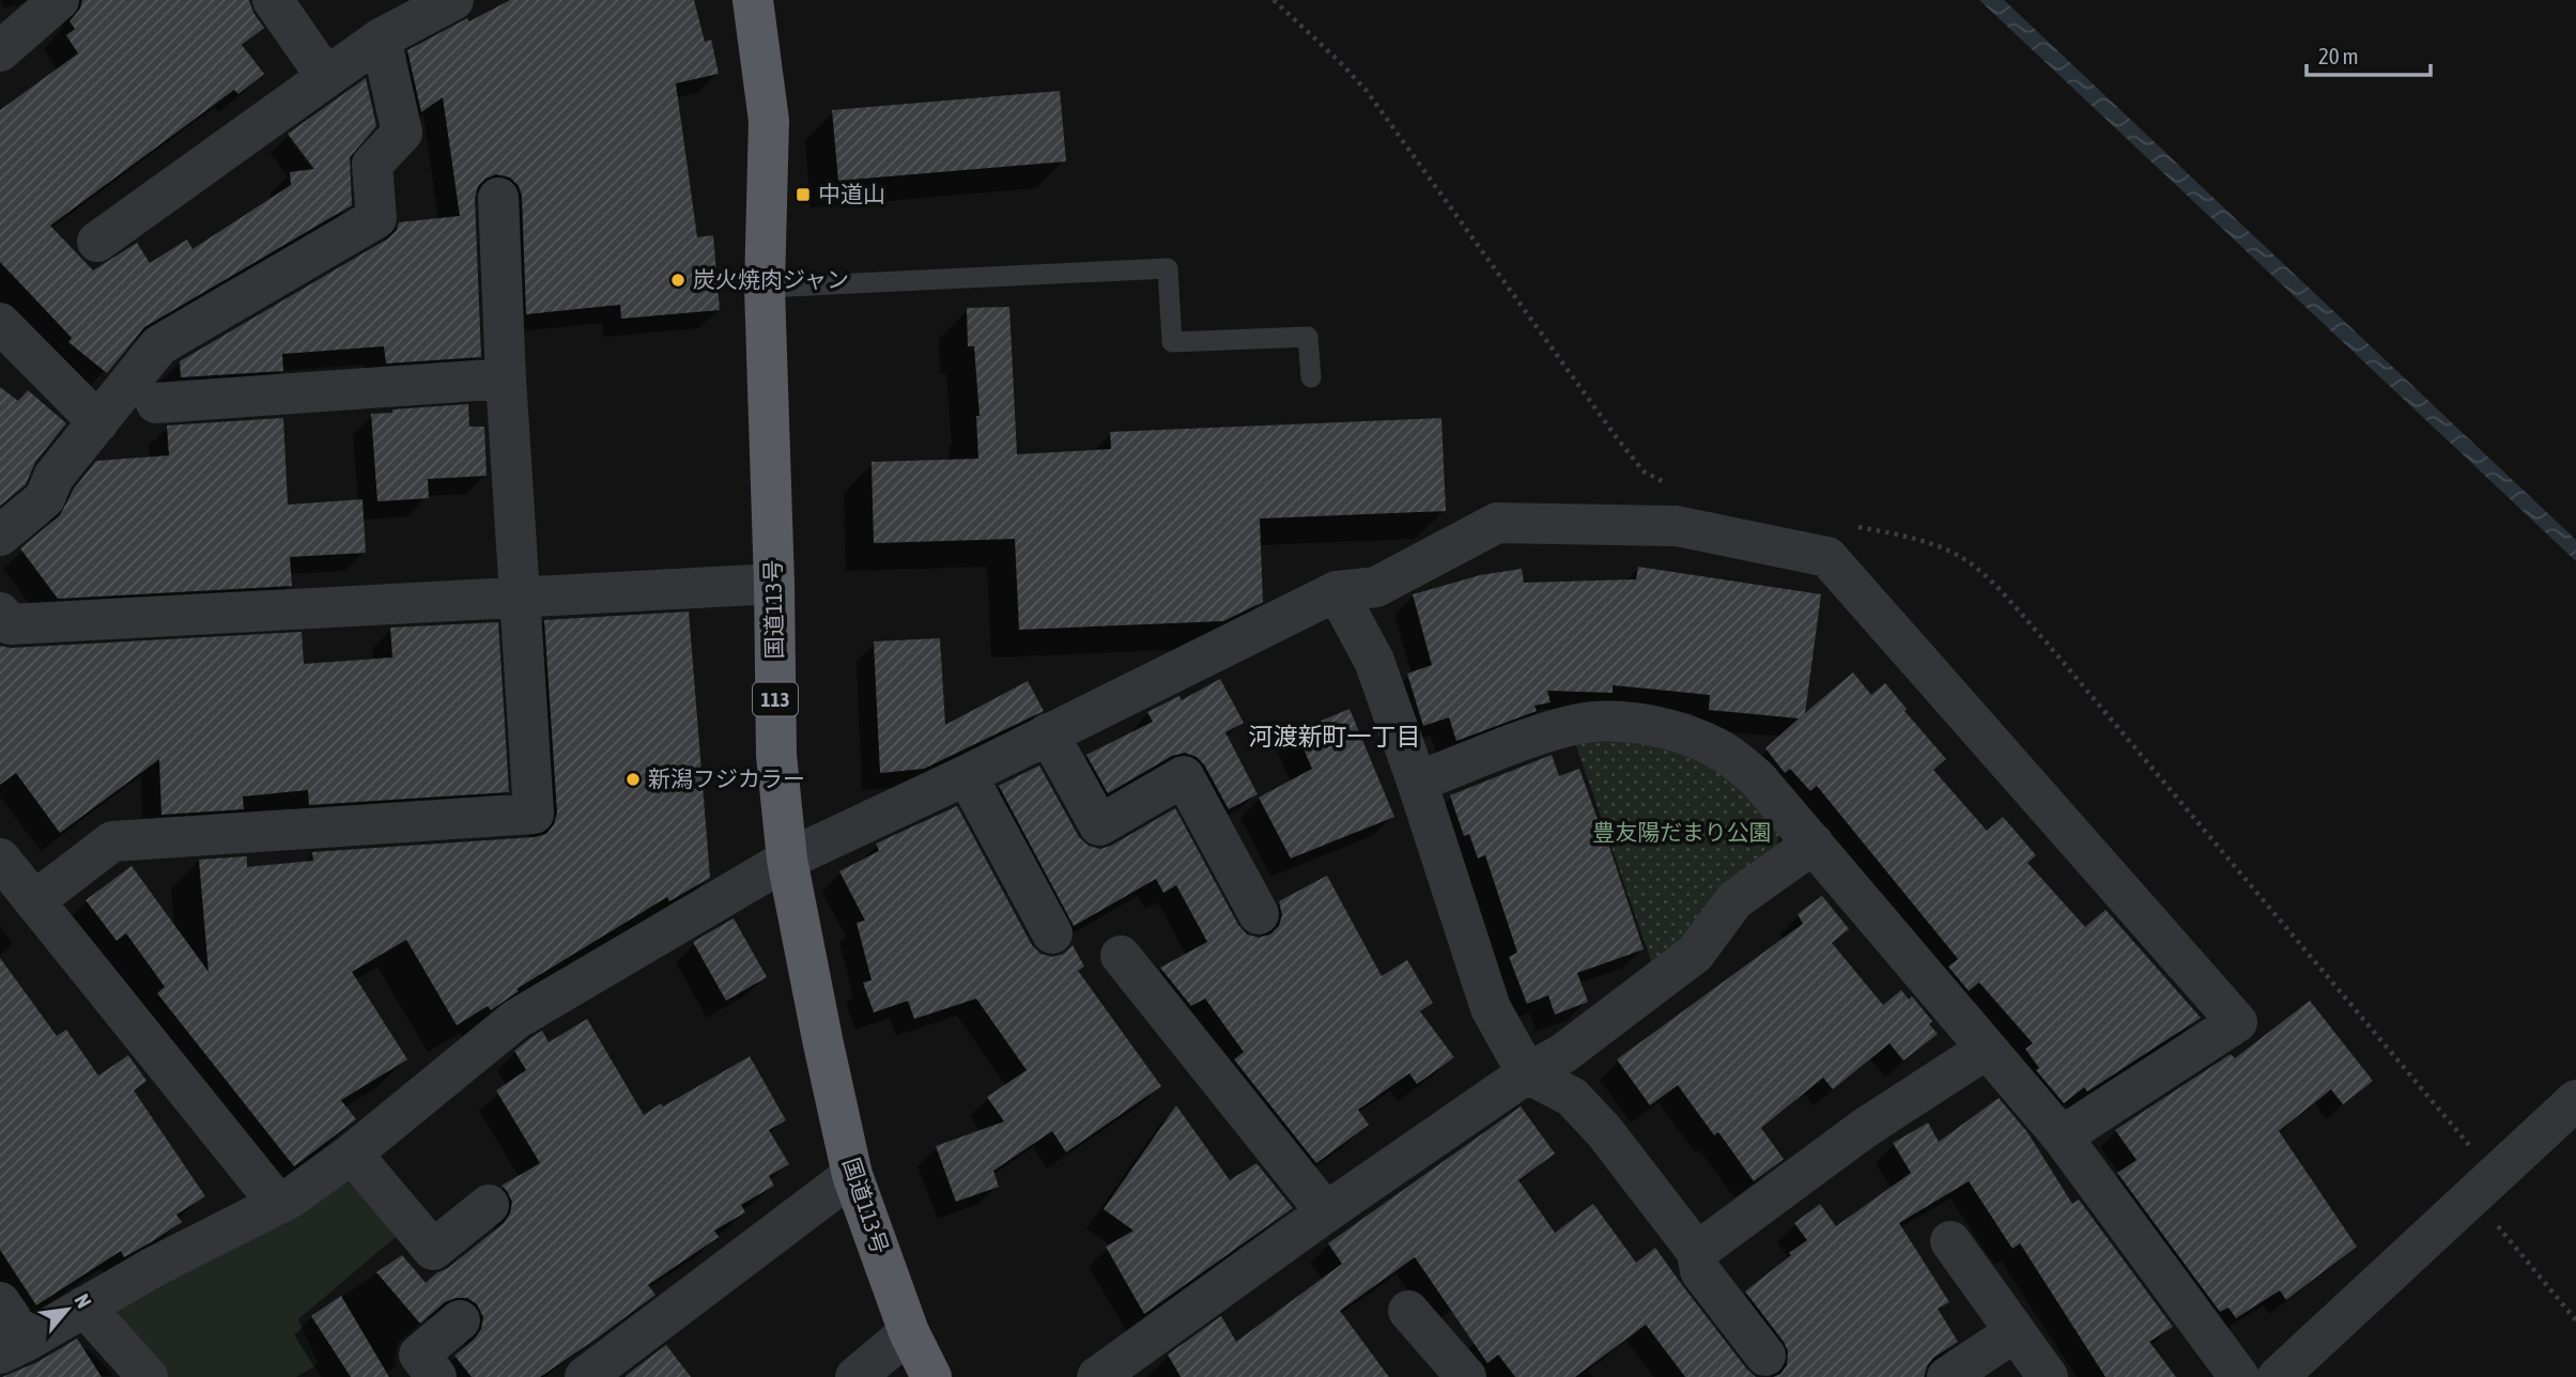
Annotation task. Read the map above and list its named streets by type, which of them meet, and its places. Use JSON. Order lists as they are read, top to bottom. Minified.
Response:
{"streets":{"highway":["国道113号","113"]},"districts":["河渡新町一丁目"],"parks":["豊友陽だまり公園"],"places":{"transit":["中道山"],"other":["炭火焼肉ジャン","新潟フジカラー"]},"scale_bar":"20 m","north":"top right"}
